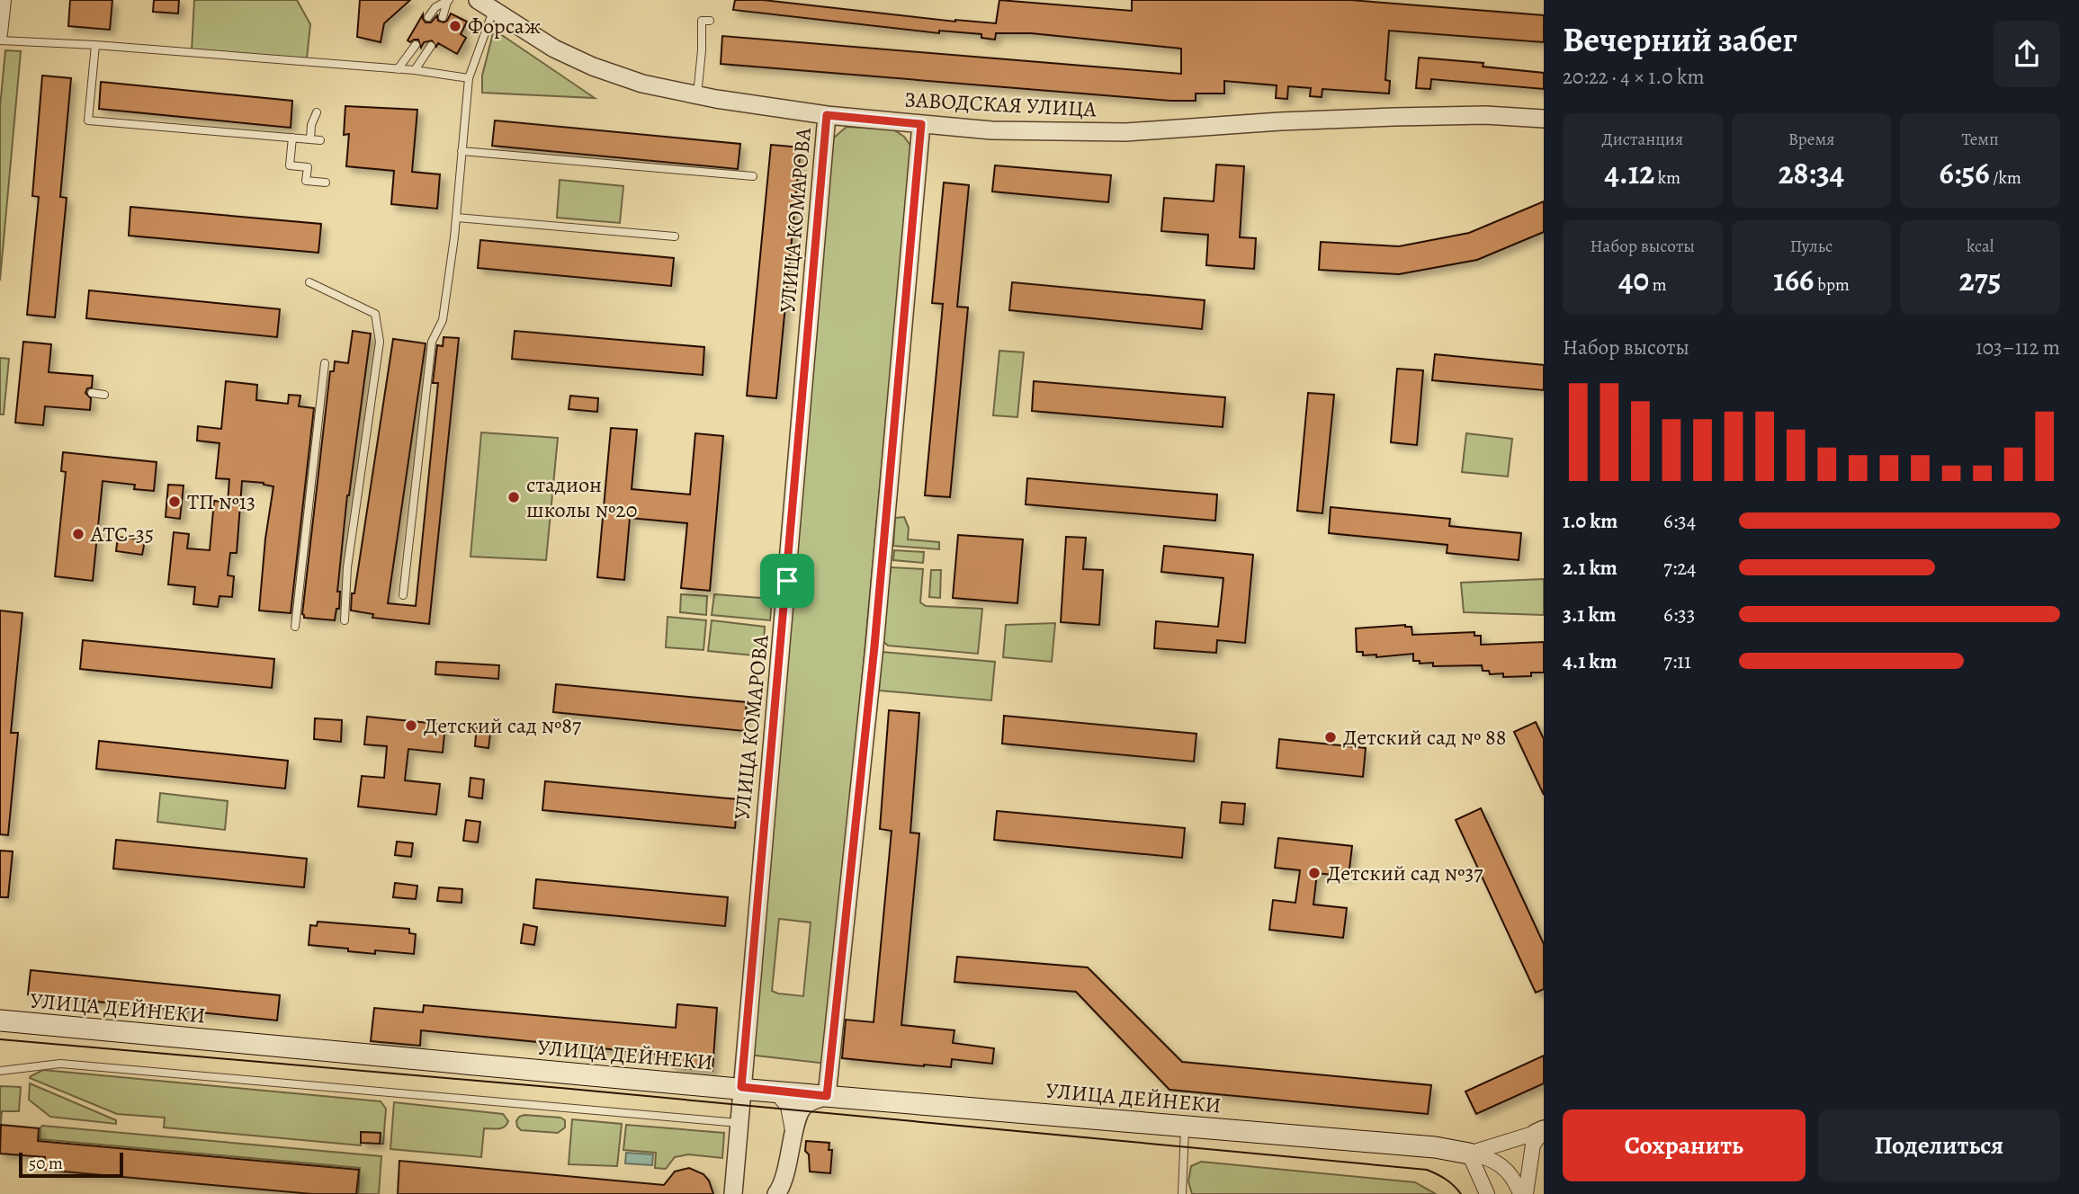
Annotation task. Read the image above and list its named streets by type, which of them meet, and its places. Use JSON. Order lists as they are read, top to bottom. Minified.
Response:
{"streets":{"main road":["УЛИЦА ДЕЙНЕКИ"],"street":["ЗАВОДСКАЯ УЛИЦА","УЛИЦА КОМАРОВА"]},"crossings":[["ЗАВОДСКАЯ УЛИЦА","УЛИЦА КОМАРОВА"],["УЛИЦА КОМАРОВА","УЛИЦА ДЕЙНЕКИ"]],"places":["Форсаж","стадион школы №20","ТП №13","АТС-35","Детский сад №87","Детский сад № 88","Детский сад №37"],"scale_bar":"50 m","page":{"heading":["Вечерний забег","20:22 · 4 × 1.0 km"],"stats":[["Дистанция","4.12 km"],["Время","28:34"],["Темп","6:56 /km"],["Набор высоты","40 m"],["Пульс","166 bpm"],["kcal","275"]],"chart":["Набор высоты","103–112 m"],"list":[{"name":"1.0 km","note":"6:34"},{"name":"2.1 km","note":"7:24"},{"name":"3.1 km","note":"6:33"},{"name":"4.1 km","note":"7:11"}],"buttons":["Сохранить","Поделиться"],"scale":"50 m"}}
